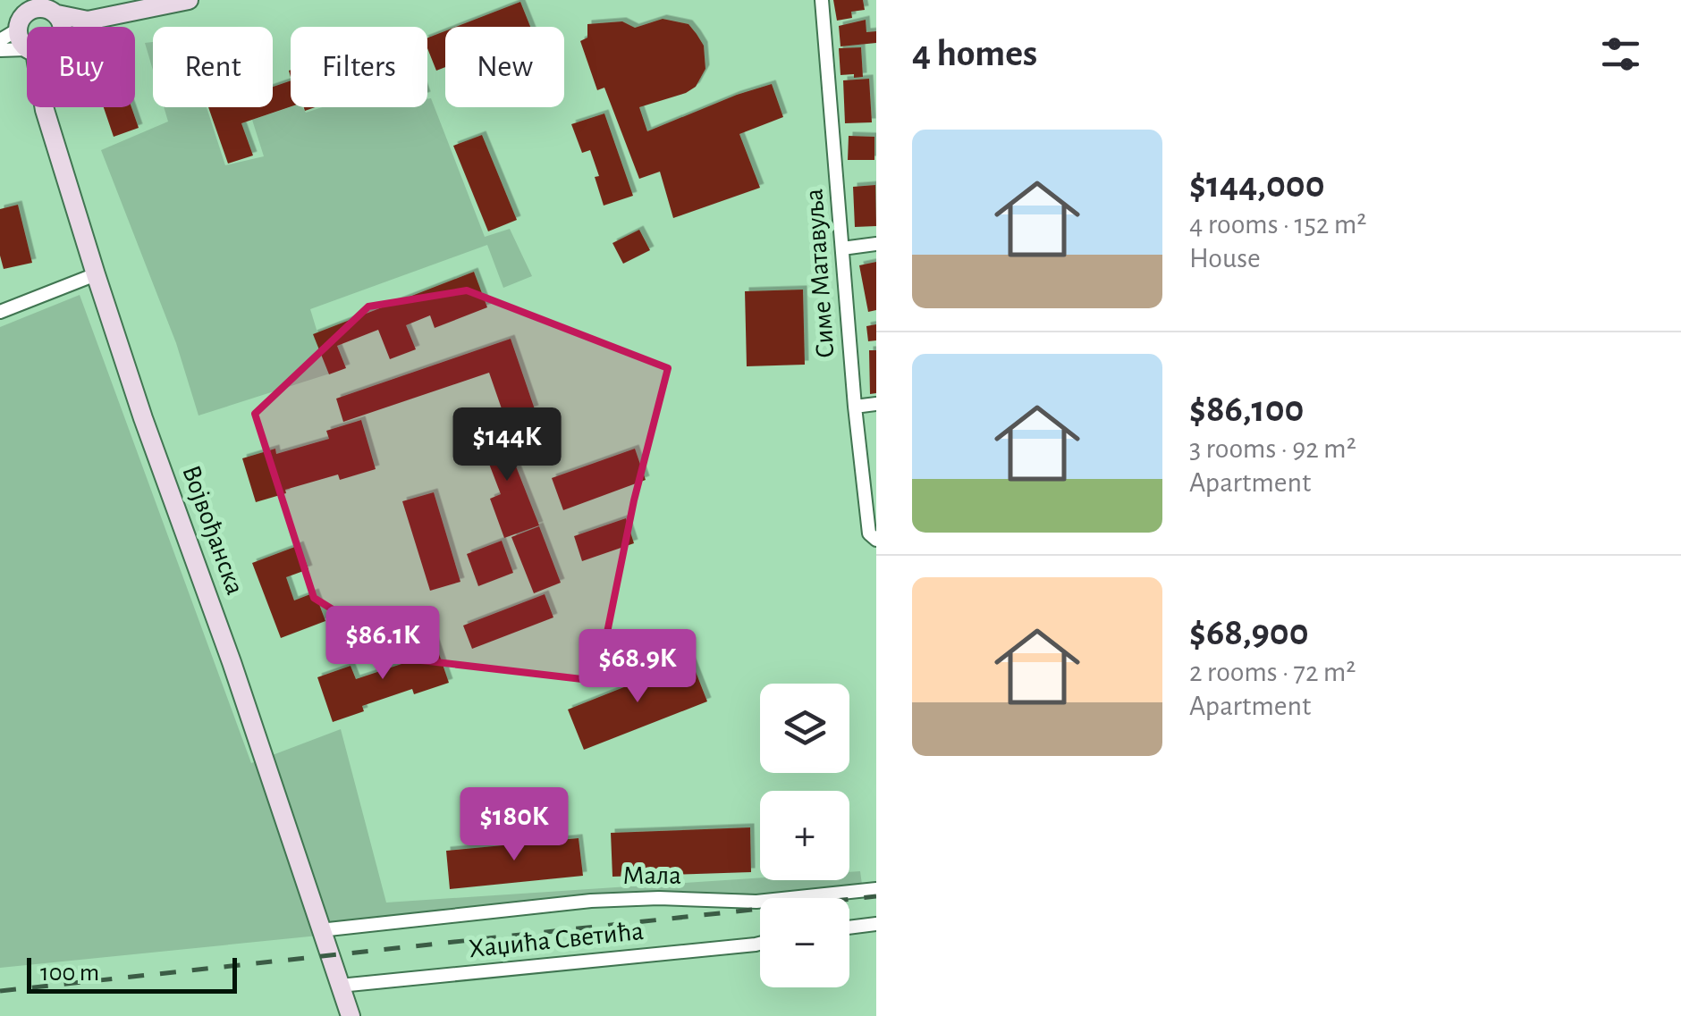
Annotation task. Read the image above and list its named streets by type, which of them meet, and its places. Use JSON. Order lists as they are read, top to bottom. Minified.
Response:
{"streets":{"street":["Симе Матавуља","Војвођанска","Мала","Хаџића Светића"]},"crossings":[["Војвођанска","Мала"],["Војвођанска","Хаџића Светића"]],"scale_bar":"100 m","page":{"heading":"4 homes","chip":["Buy","Rent","Filters","New"],"list":[{"name":"$144,000","note":"4 rooms · 152 m² · House"},{"name":"$86,100","note":"3 rooms · 92 m² · Apartment"},{"name":"$68,900","note":"2 rooms · 72 m² · Apartment"}],"price":["$144K","$86.1K","$68.9K","$180K"],"map_buttons":["+","−"],"scale":"100 m"}}
